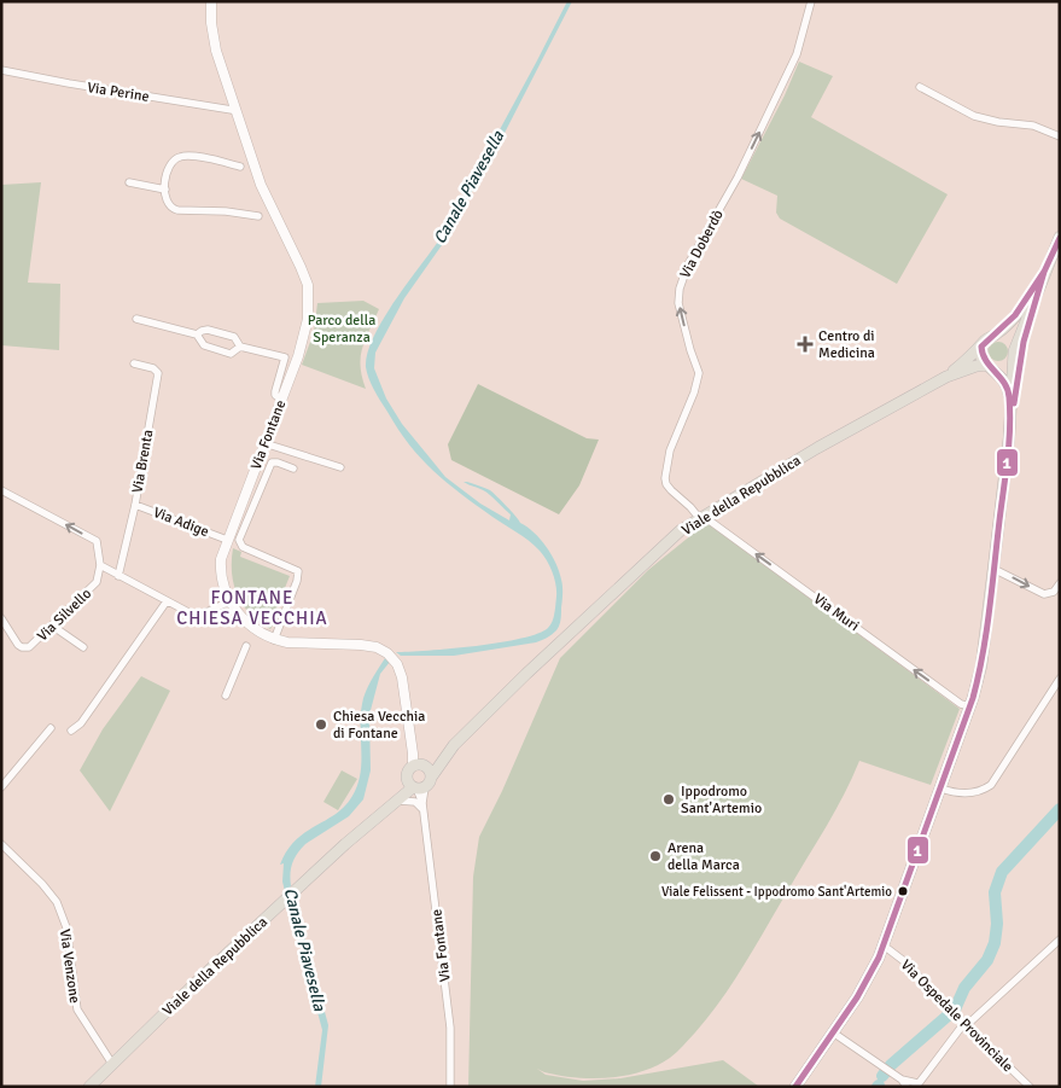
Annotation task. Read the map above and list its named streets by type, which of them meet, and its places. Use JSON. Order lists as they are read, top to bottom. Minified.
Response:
{"streets":{"main road":["Viale della Repubblica"],"street":["Via Perine","Via Doberdò","Via Fontane","Via Brenta","Via Adige","Via Muri","Via Silvello","Via Venzone","Via Ospedale Provinciale"]},"crossings":[["Via Perine","Via Fontane"],["Via Doberdò","Viale della Repubblica"],["Via Doberdò","Via Muri"],["Via Fontane","Viale della Repubblica"],["Via Fontane","Via Adige"],["Via Brenta","Via Adige"],["Viale della Repubblica","Via Muri"],["Viale della Repubblica","Via Venzone"]],"one_way":["Via Doberdò","Via Muri"],"districts":["FONTANE CHIESA VECCHIA"],"water":["Canale Piavesella"],"parks":["Parco della Speranza"],"places":{"health":["Centro di Medicina"],"other":["Chiesa Vecchia di Fontane","Ippodromo Sant'Artemio","Arena della Marca","Viale Felissent - Ippodromo Sant'Artemio"]},"lines":["transit line 1"]}
